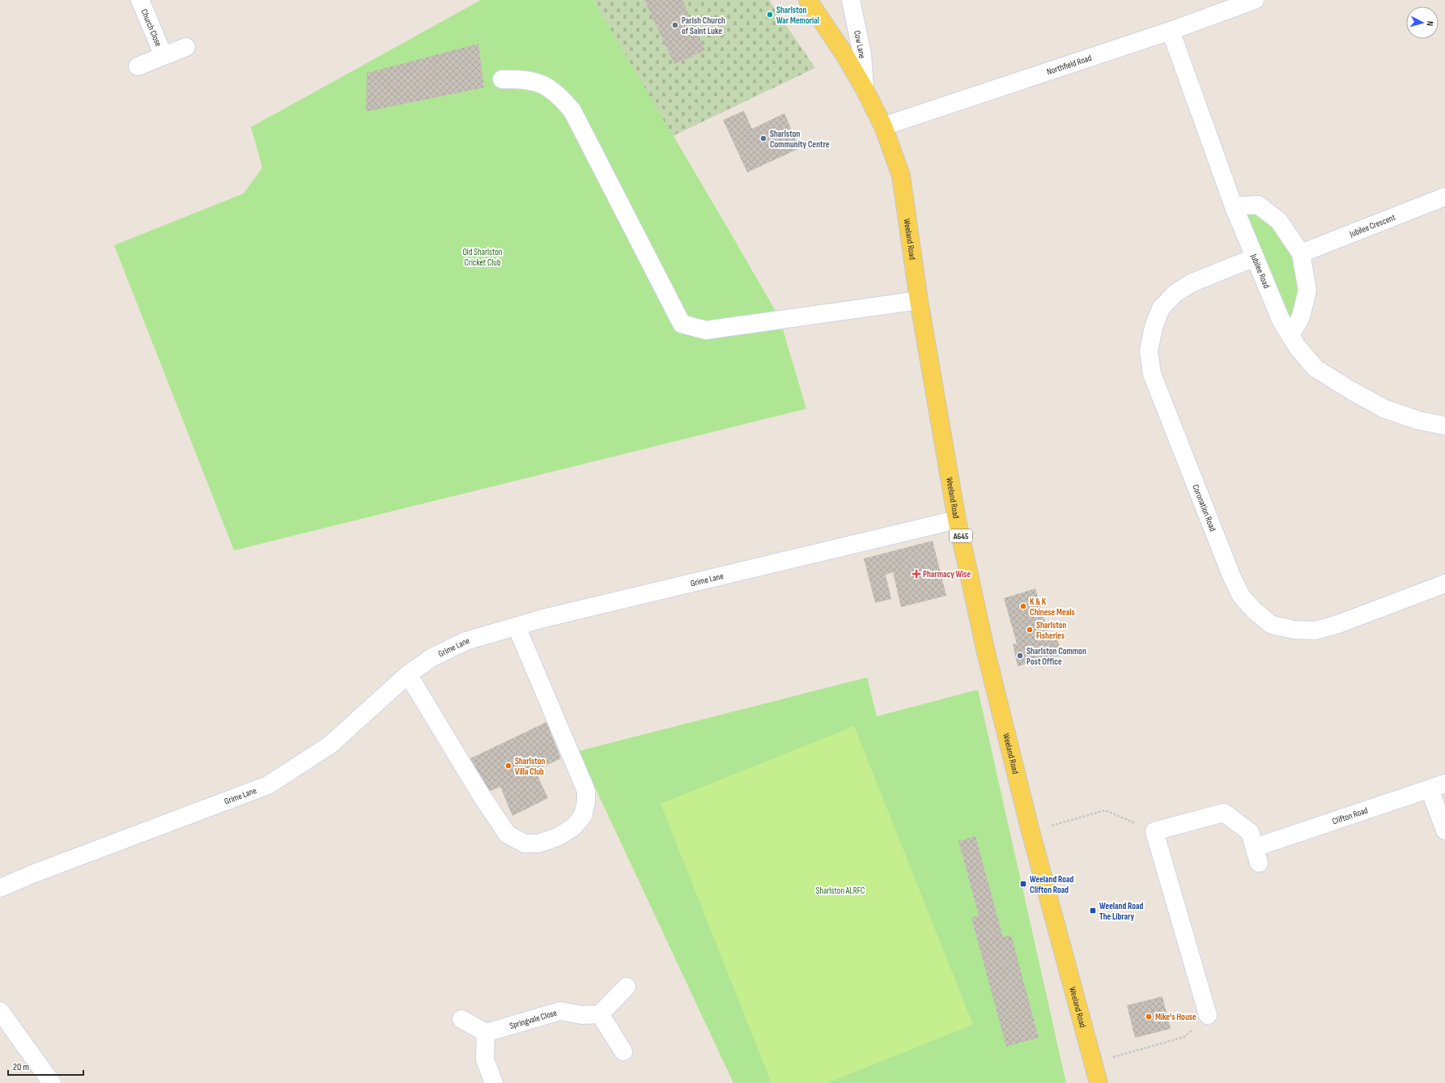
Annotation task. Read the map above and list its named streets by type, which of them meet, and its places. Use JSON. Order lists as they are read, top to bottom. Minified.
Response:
{"streets":{"main road":["Weeland Road","A645"],"street":["Church Close","Cow Lane","Northfield Road","Jubilee Crescent","Jubilee Road","Coronation Road","Grime Lane","Clifton Road","Springvale Close"]},"crossings":[["Cow Lane","Weeland Road"],["Northfield Road","Weeland Road"],["Northfield Road","Jubilee Road"],["Weeland Road","Grime Lane"],["Jubilee Road","Coronation Road"]],"parks":["Old Sharlston Cricket Club","Sharlston ALRFC"],"places":{"other":["Sharlston War Memorial","Parish Church of Saint Luke","Sharlston Community Centre","K & K Chinese Meals","Sharlston Fisheries","Sharlston Common Post Office","Sharlston Villa Club","Mike's House"],"health":["Pharmacy Wise"],"transit":["Weeland Road Clifton Road","Weeland Road The Library"]},"scale_bar":"20 m","north":"right"}
